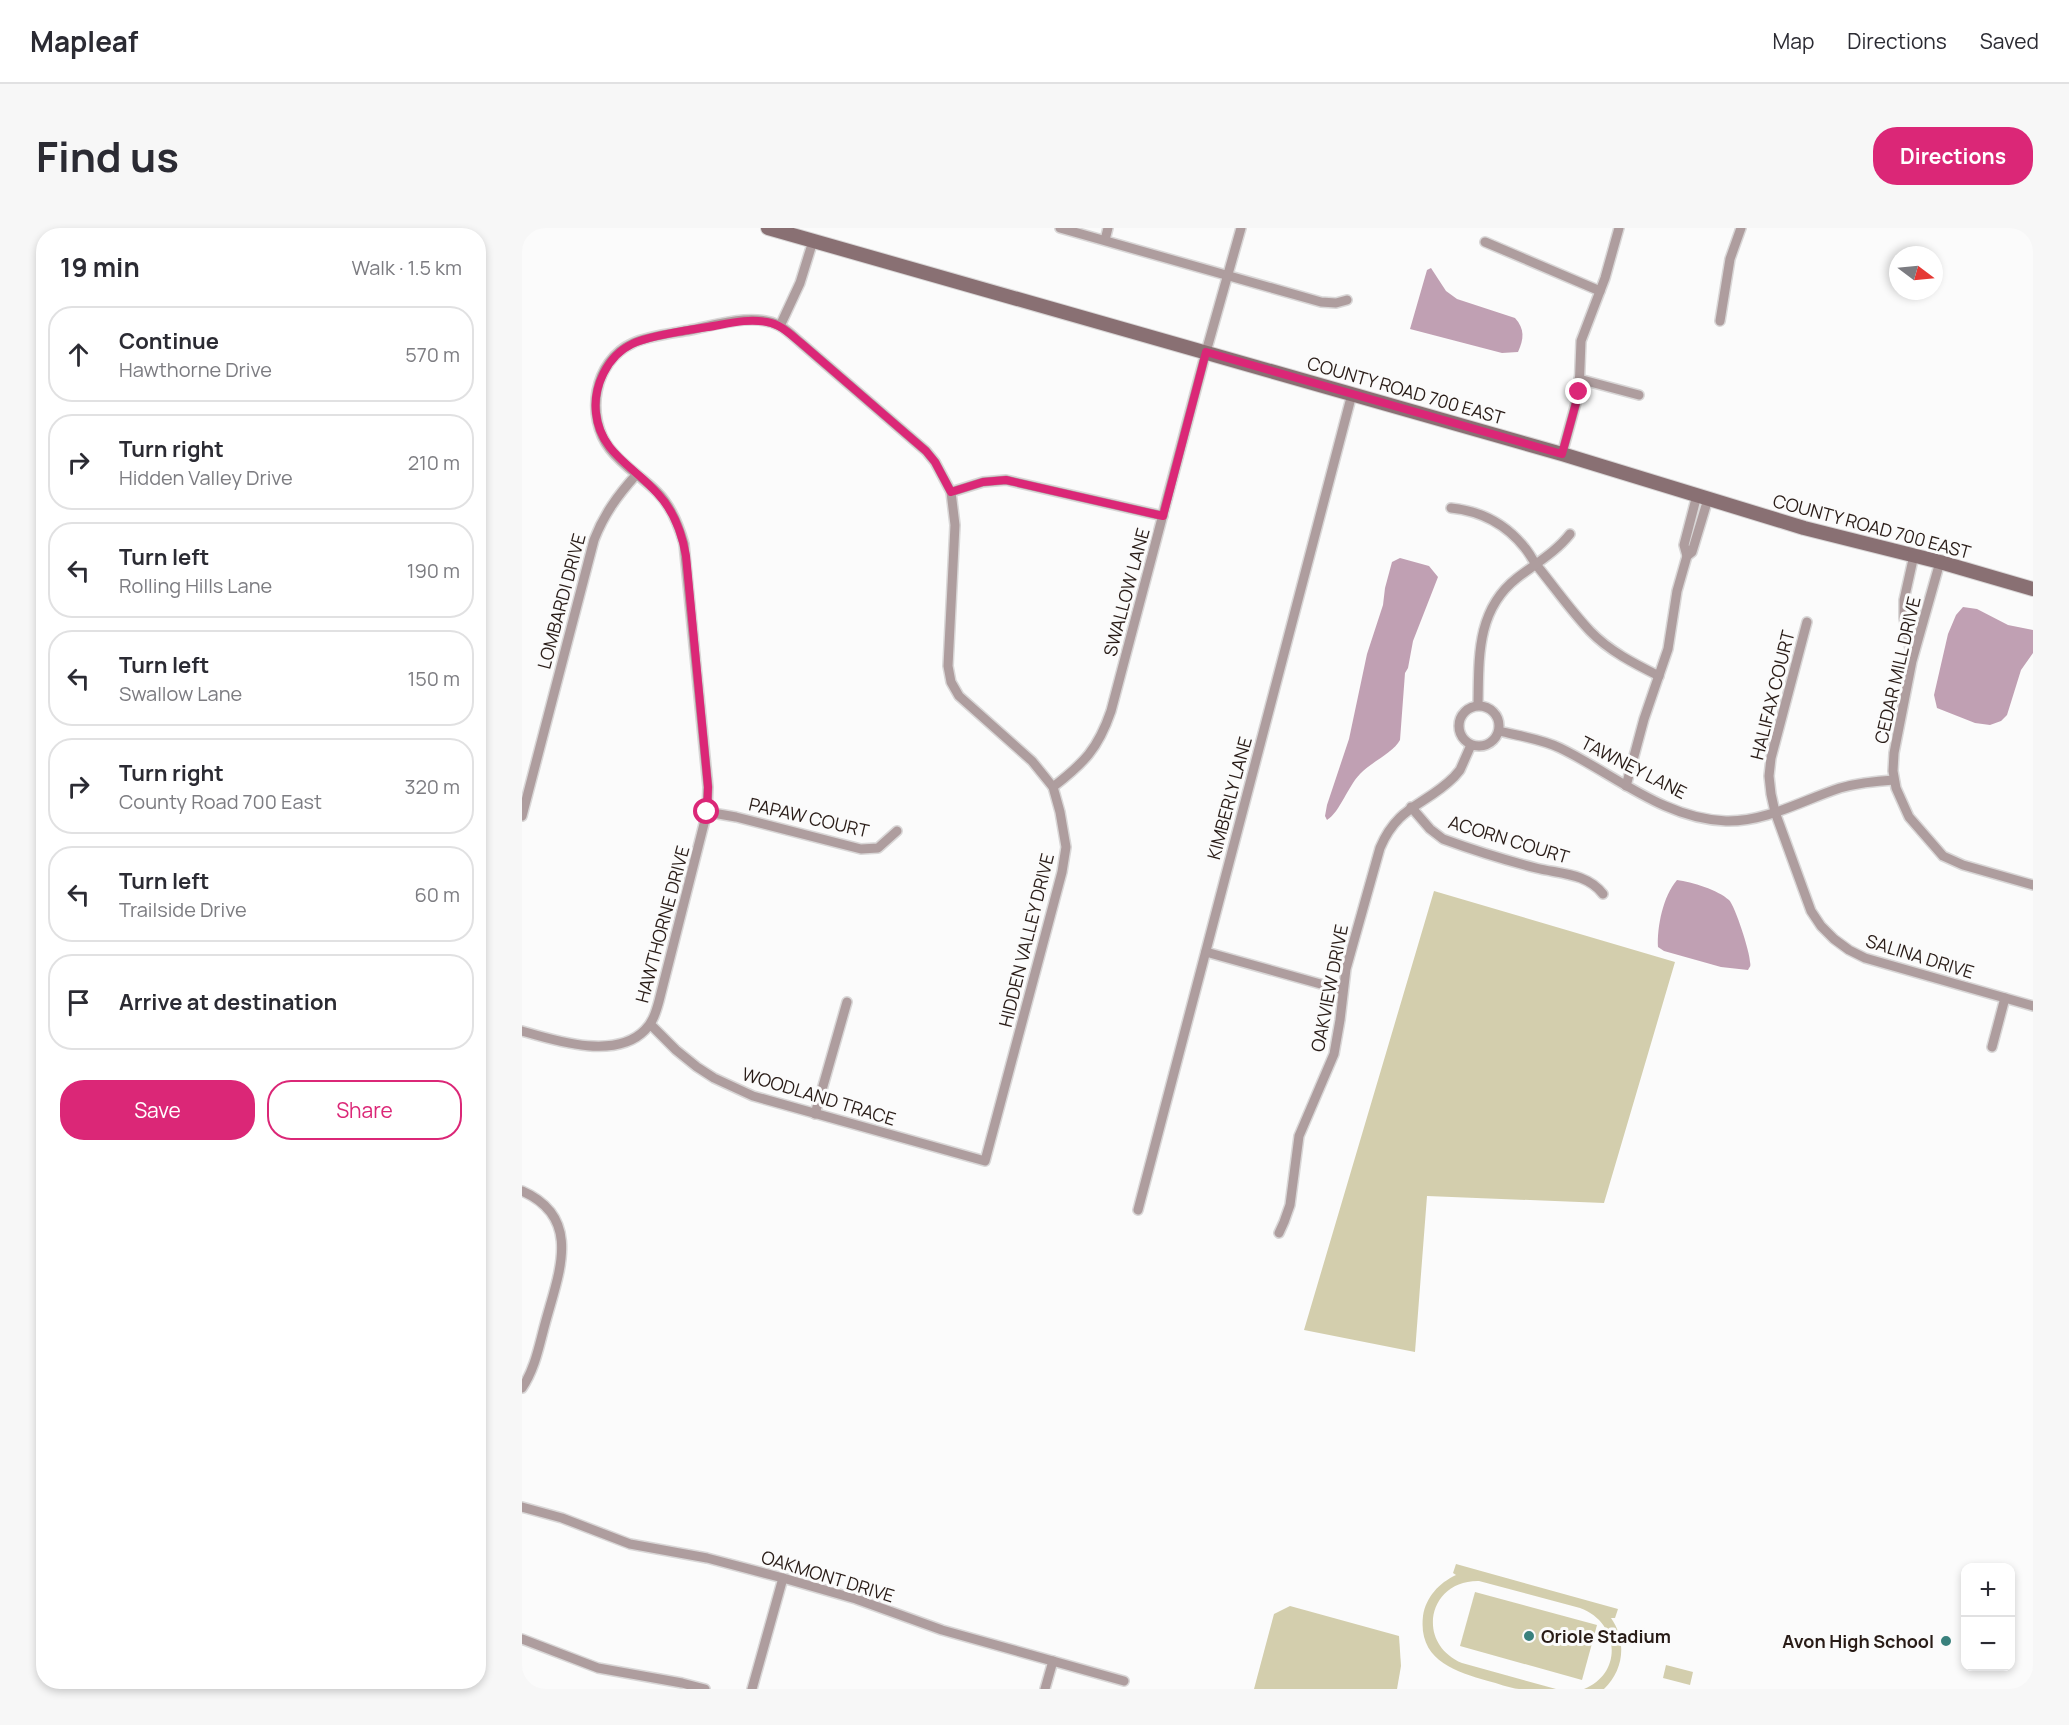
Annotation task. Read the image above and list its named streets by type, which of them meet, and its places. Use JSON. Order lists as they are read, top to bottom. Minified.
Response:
{"streets":{"main road":["COUNTY ROAD 700 EAST"],"street":["SWALLOW LANE","LOMBARDI DRIVE","CEDAR MILL DRIVE","HALIFAX COURT","TAWNEY LANE","KIMBERLY LANE","PAPAW COURT","ACORN COURT","HAWTHORNE DRIVE","HIDDEN VALLEY DRIVE","SALINA DRIVE","OAKVIEW DRIVE","WOODLAND TRACE","OAKMONT DRIVE"]},"crossings":[["COUNTY ROAD 700 EAST","SWALLOW LANE"],["COUNTY ROAD 700 EAST","CEDAR MILL DRIVE"],["COUNTY ROAD 700 EAST","KIMBERLY LANE"],["SWALLOW LANE","HIDDEN VALLEY DRIVE"],["LOMBARDI DRIVE","HAWTHORNE DRIVE"],["CEDAR MILL DRIVE","TAWNEY LANE"],["HALIFAX COURT","TAWNEY LANE"],["HALIFAX COURT","SALINA DRIVE"],["TAWNEY LANE","SALINA DRIVE"],["TAWNEY LANE","OAKVIEW DRIVE"],["PAPAW COURT","HAWTHORNE DRIVE"],["ACORN COURT","OAKVIEW DRIVE"],["HAWTHORNE DRIVE","HIDDEN VALLEY DRIVE"],["HAWTHORNE DRIVE","WOODLAND TRACE"],["HIDDEN VALLEY DRIVE","WOODLAND TRACE"]],"places":["Oriole Stadium","Avon High School"],"north":"right","page":{"header":"Mapleaf","nav":["Map","Directions","Saved"],"title":"Find us","buttons":["Directions",["Save","Share"]],"heading":["19 min","Walk · 1.5 km"],"list":[["Continue","Hawthorne Drive","570 m"],["Turn right","Hidden Valley Drive","210 m"],["Turn left","Rolling Hills Lane","190 m"],["Turn left","Swallow Lane","150 m"],["Turn right","County Road 700 East","320 m"],["Turn left","Trailside Drive","60 m"],"Arrive at destination"],"map_buttons":["+","−"]}}
